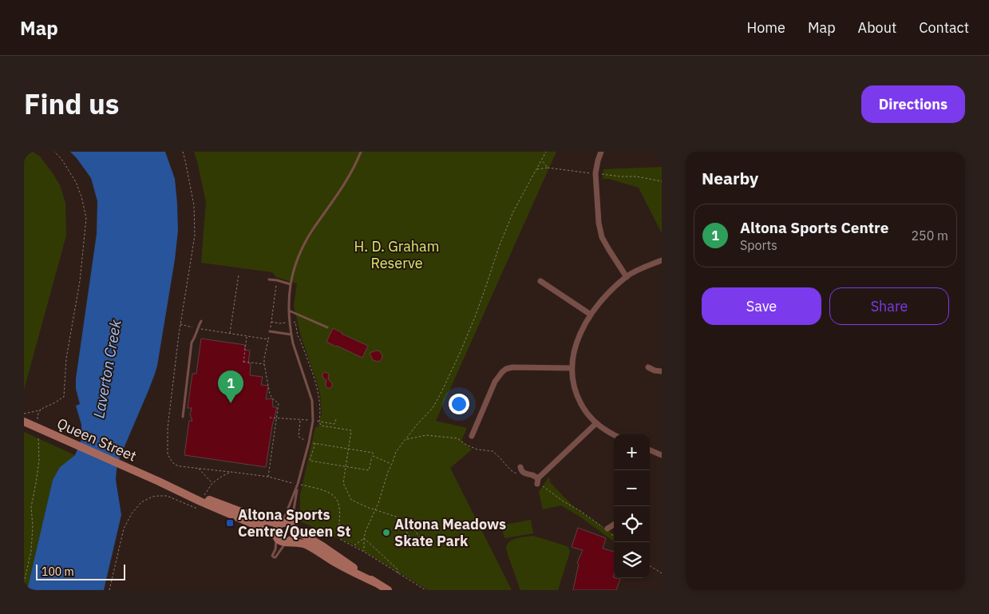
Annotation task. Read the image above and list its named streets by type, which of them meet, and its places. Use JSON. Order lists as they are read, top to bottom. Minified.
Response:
{"streets":{"main road":["Queen Street"]},"water":["Laverton Creek"],"parks":["H. D. Graham Reserve"],"places":{"transit":["Altona Sports Centre/Queen St"],"other":["Altona Meadows Skate Park"]},"scale_bar":"100 m","page":{"header":"Map","nav":["Home","Map","About","Contact"],"title":"Find us","buttons":["Directions",["Save","Share"]],"heading":"Nearby","list":[{"mark":"1","name":"Altona Sports Centre","note":"Sports","value":"250 m"}],"pins":"1","map_buttons":["+","−"],"scale":"100 m"}}
